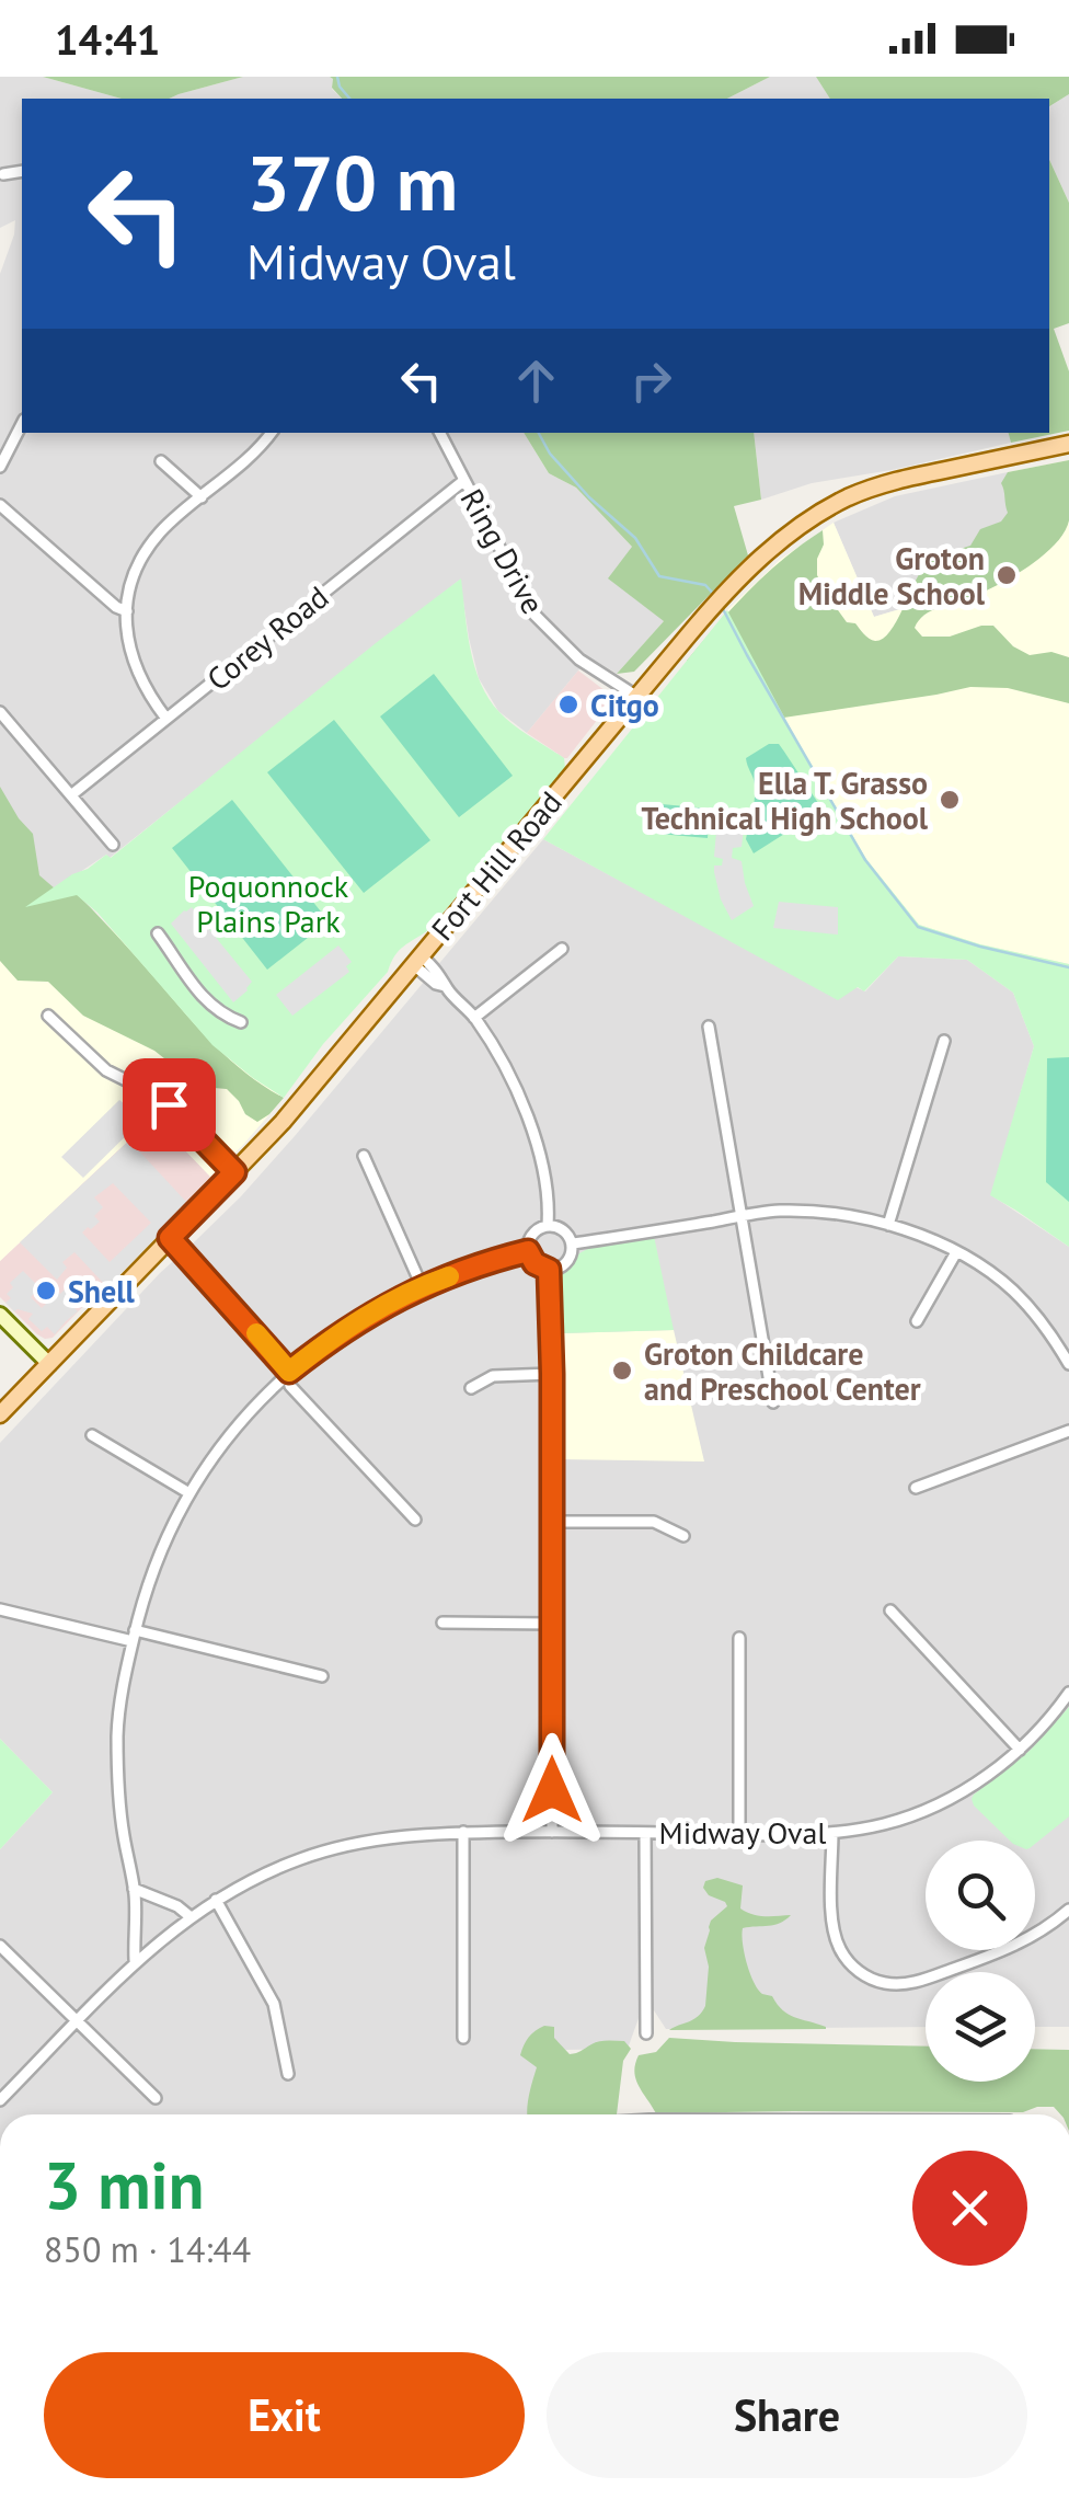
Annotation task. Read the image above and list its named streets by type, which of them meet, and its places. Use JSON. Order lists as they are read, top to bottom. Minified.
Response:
{"streets":{"main road":["Fort Hill Road"],"street":["Ring Drive","Corey Road","Midway Oval"]},"crossings":[["Ring Drive","Corey Road"],["Ring Drive","Fort Hill Road"]],"parks":["Poquonnock Plains Park"],"places":["Groton Middle School","Citgo","Ella T. Grasso Technical High School","Shell","Groton Childcare and Preschool Center"],"page":{"status":"14:41","turn":["370 m","Midway Oval"],"heading":["3 min","850 m · 14:44"],"buttons":["Exit","Share"]}}
